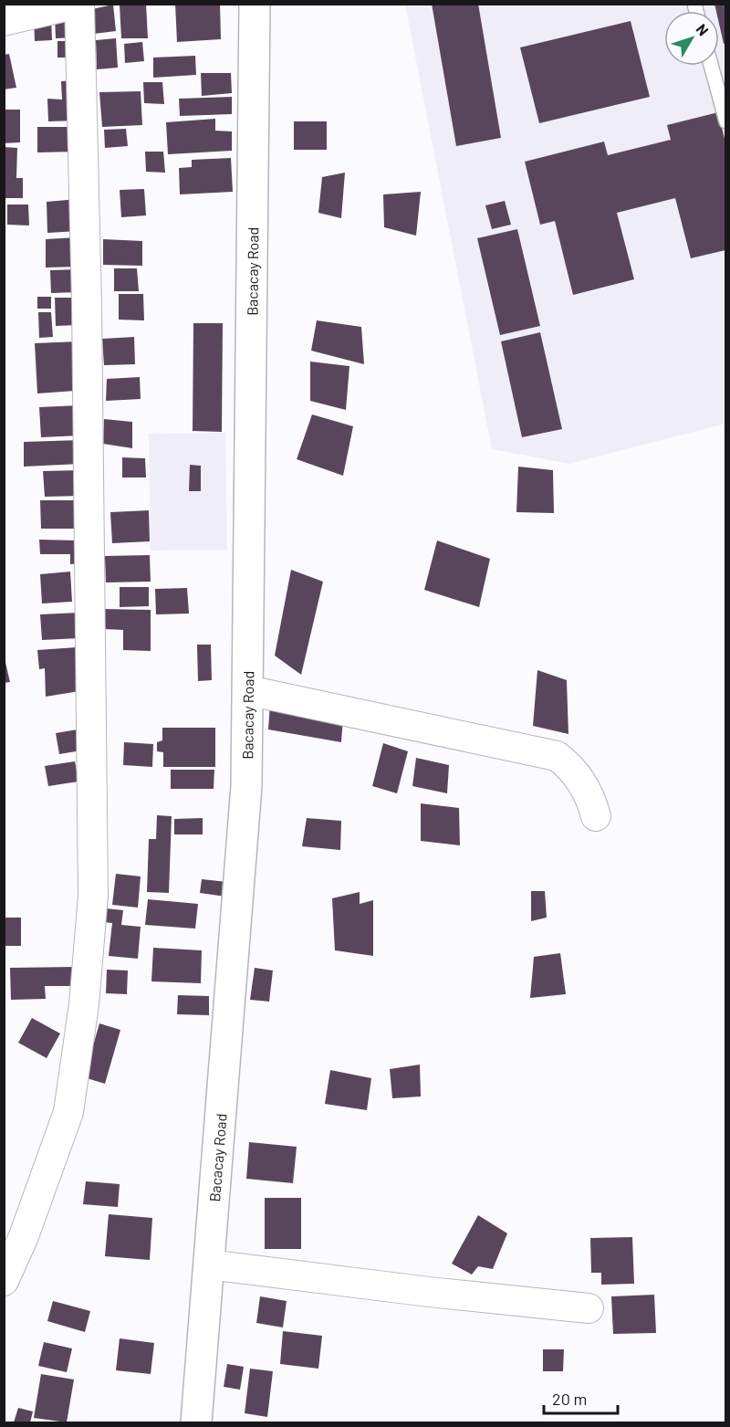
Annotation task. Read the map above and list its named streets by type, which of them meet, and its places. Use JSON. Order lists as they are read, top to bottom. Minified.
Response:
{"streets":{"main road":["Bacacay Road"]},"scale_bar":"20 m","north":"top right"}
